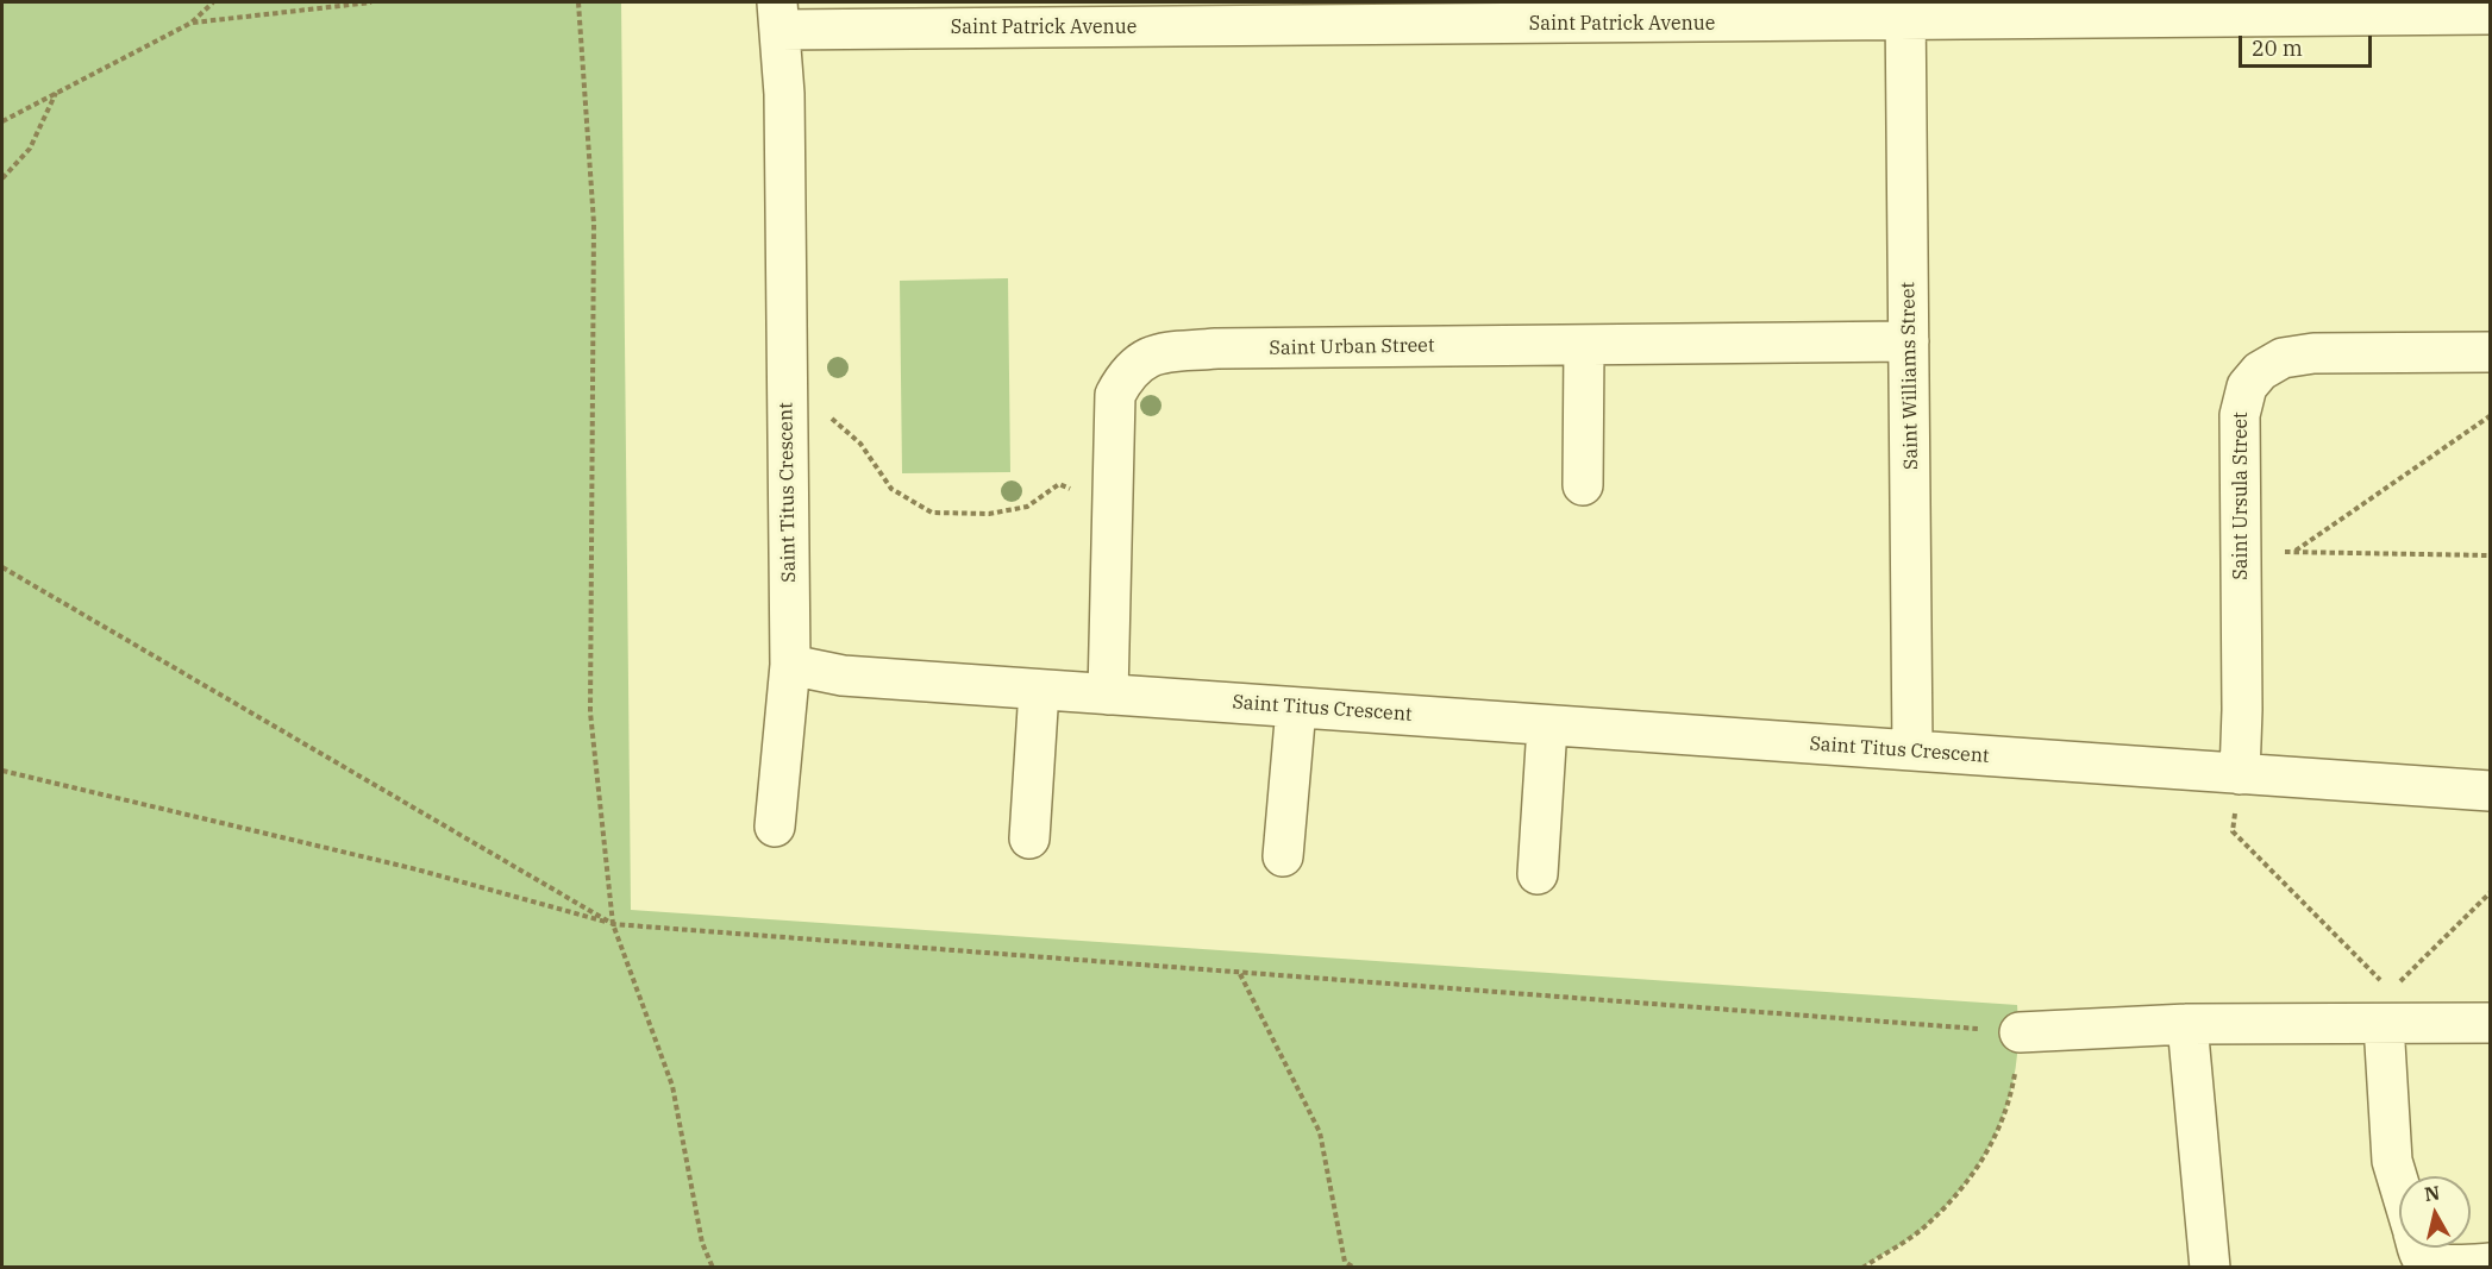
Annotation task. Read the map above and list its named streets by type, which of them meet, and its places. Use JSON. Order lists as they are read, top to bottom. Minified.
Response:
{"streets":{"street":["Saint Patrick Avenue","Saint Urban Street","Saint Williams Street","Saint Titus Crescent","Saint Ursula Street"]},"crossings":[["Saint Patrick Avenue","Saint Williams Street"],["Saint Patrick Avenue","Saint Titus Crescent"],["Saint Urban Street","Saint Williams Street"],["Saint Urban Street","Saint Titus Crescent"],["Saint Williams Street","Saint Titus Crescent"],["Saint Titus Crescent","Saint Ursula Street"]],"scale_bar":"20 m","north":"top"}
